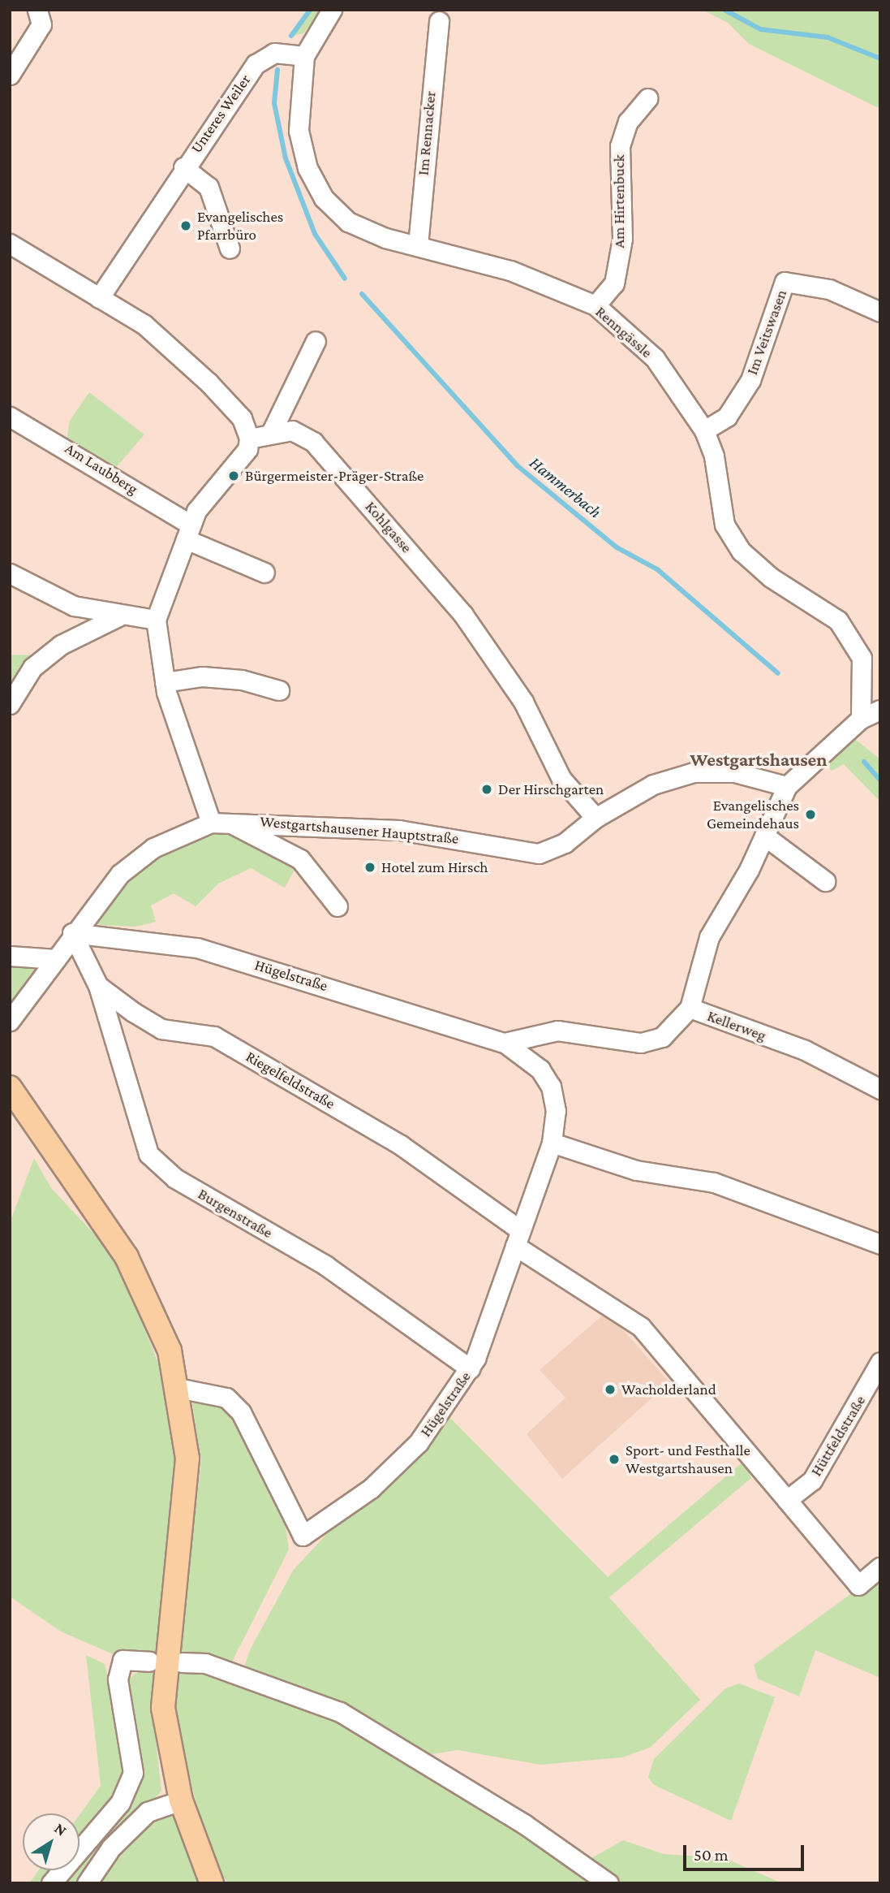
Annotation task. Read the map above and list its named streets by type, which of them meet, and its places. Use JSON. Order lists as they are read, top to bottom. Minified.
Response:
{"streets":{"street":["Unteres Weiler","Im Rennacker","Am Hirtenbuck","Renngässle","Im Veitswasen","Am Laubberg","Kohlgasse","Westgartshausener Hauptstraße","Hügelstraße","Kellerweg","Riegelfeldstraße","Burgenstraße","Hüttfeldstraße"]},"crossings":[["Unteres Weiler","Renngässle"],["Im Rennacker","Renngässle"],["Am Hirtenbuck","Renngässle"],["Renngässle","Im Veitswasen"],["Kohlgasse","Westgartshausener Hauptstraße"],["Westgartshausener Hauptstraße","Hügelstraße"],["Westgartshausener Hauptstraße","Kellerweg"],["Westgartshausener Hauptstraße","Riegelfeldstraße"],["Hügelstraße","Riegelfeldstraße"],["Hügelstraße","Burgenstraße"],["Riegelfeldstraße","Burgenstraße"]],"districts":["Westgartshausen"],"water":["Hammerbach"],"places":["Evangelisches Pfarrbüro","Bürgermeister-Präger-Straße","Der Hirschgarten","Evangelisches Gemeindehaus","Hotel zum Hirsch","Wacholderland","Sport- und Festhalle Westgartshausen"],"scale_bar":"50 m","north":"top right"}
